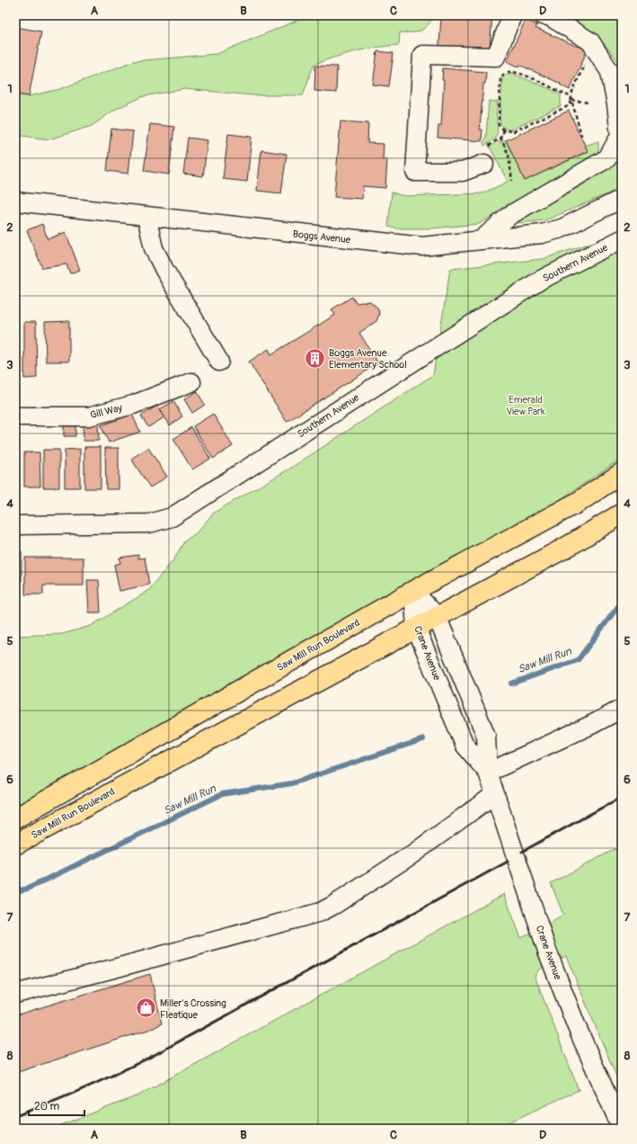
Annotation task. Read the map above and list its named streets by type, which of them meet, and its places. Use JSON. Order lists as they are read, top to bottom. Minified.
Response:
{"streets":{"highway":["Saw Mill Run Boulevard"],"street":["Boggs Avenue","Southern Avenue","Gill Way","Crane Avenue"]},"crossings":[["Saw Mill Run Boulevard","Crane Avenue"]],"water":["Saw Mill Run"],"parks":["Emerald View Park"],"places":{"building":["Boggs Avenue Elementary School"],"shop":["Miller's Crossing Fleatique"]},"scale_bar":"20 m","grid":{"columns":["A","B","C","D"],"rows":["1","2","3","4","5","6","7","8"]}}
